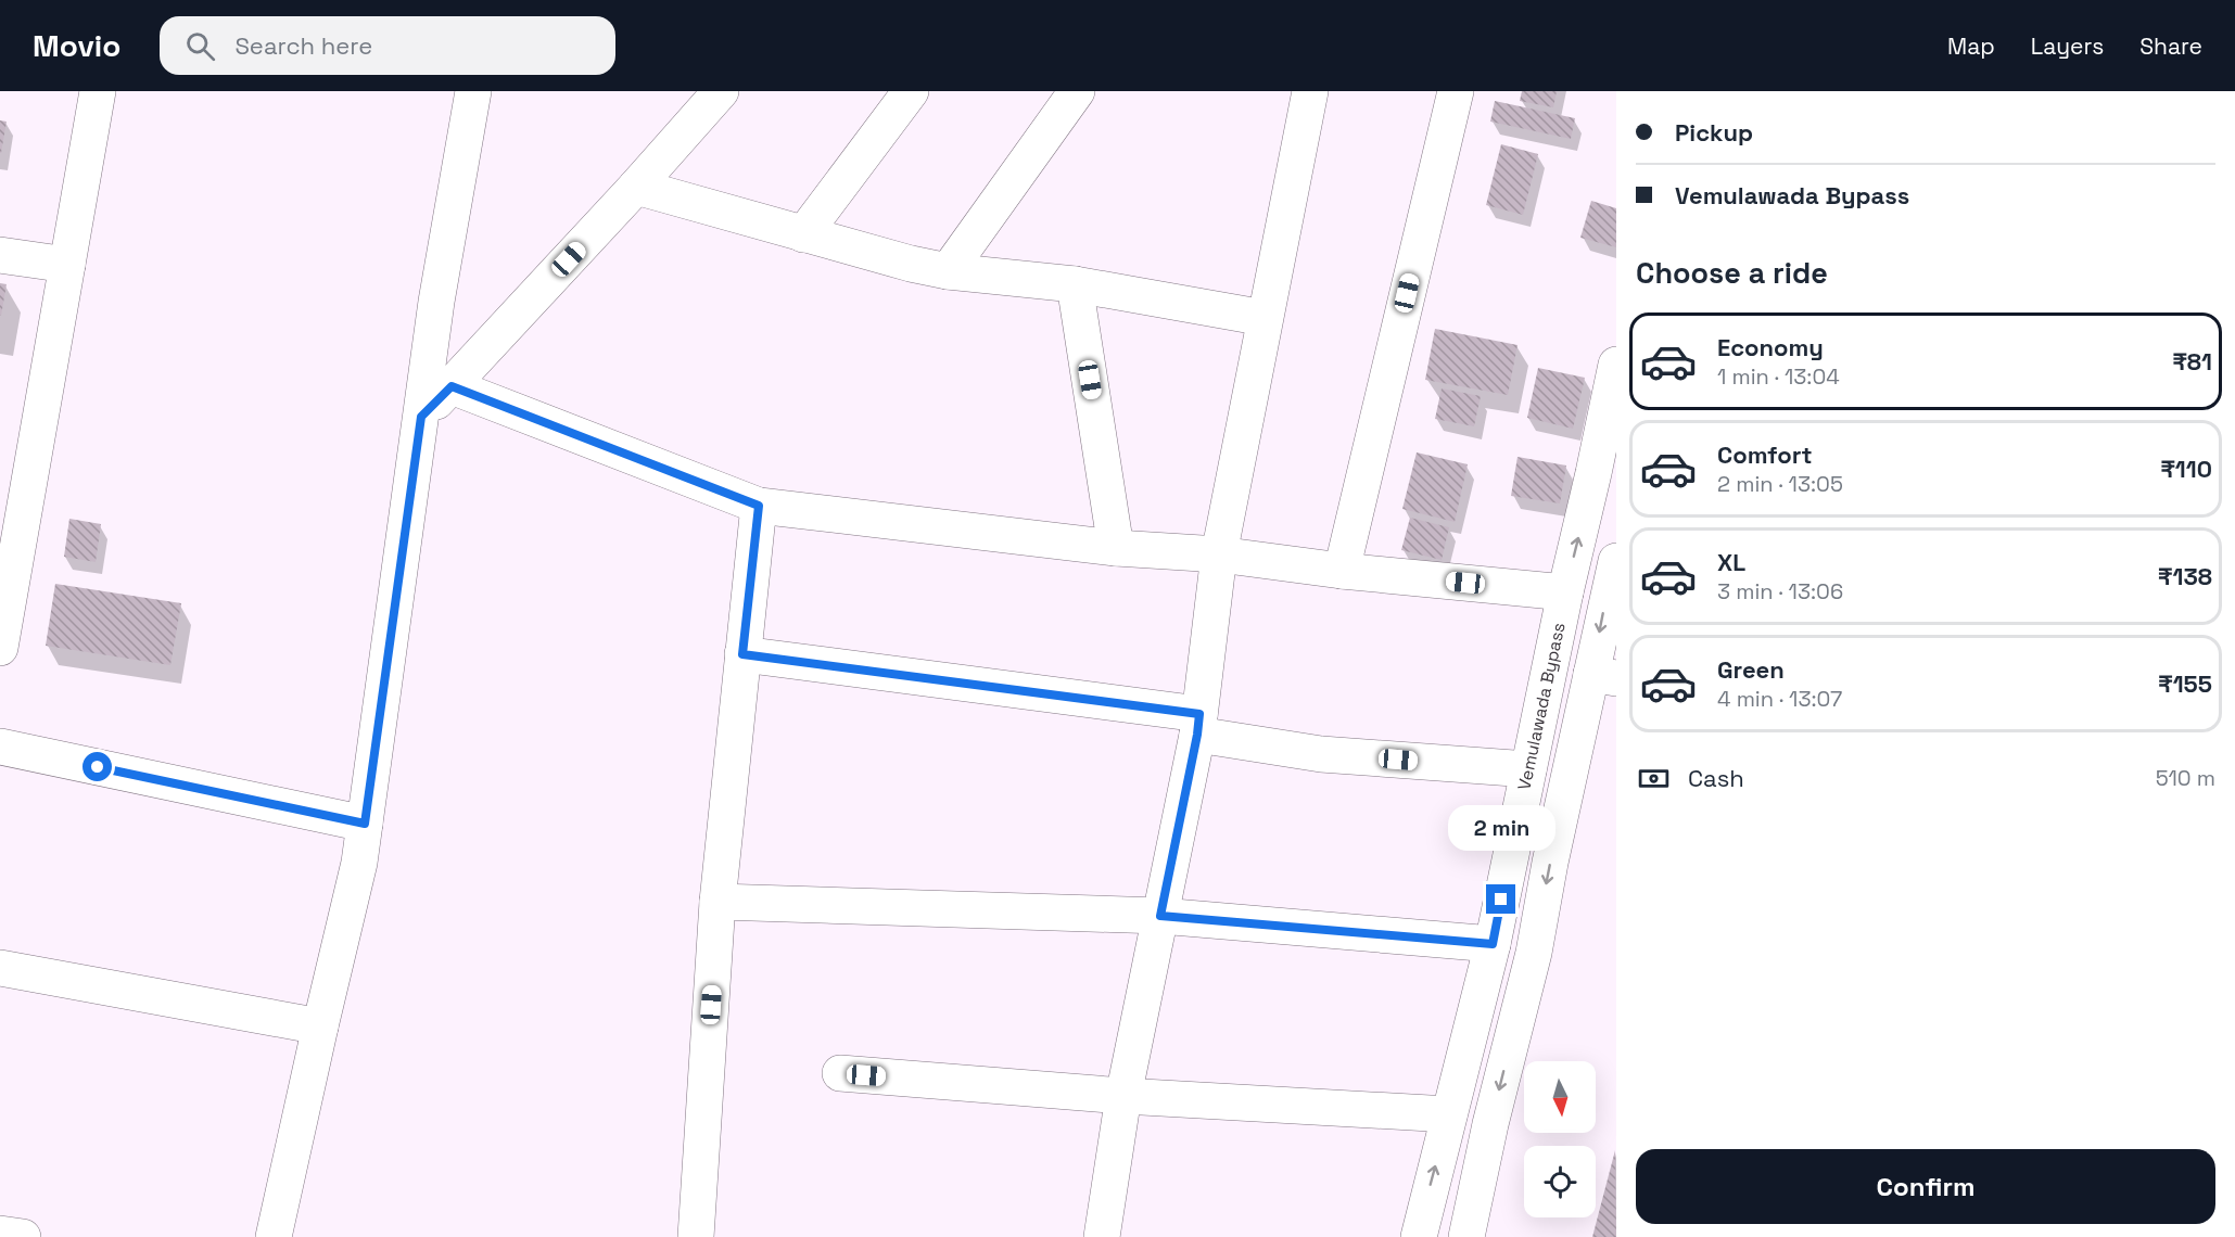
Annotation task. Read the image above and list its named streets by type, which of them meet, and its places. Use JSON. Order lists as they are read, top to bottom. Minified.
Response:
{"streets":{"street":["Vemulawada Bypass"]},"north":"bottom","page":{"header":"Movio","search":"Search here","nav":["Map","Layers","Share"],"banner":["Pickup","Vemulawada Bypass"],"heading":"Choose a ride","list":[{"name":"Economy","note":"1 min · 13:04","value":"₹81"},{"name":"Comfort","note":"2 min · 13:05","value":"₹110"},{"name":"XL","note":"3 min · 13:06","value":"₹138"},{"name":"Green","note":"4 min · 13:07","value":"₹155"}],"pay":["Cash","510 m"],"bubble":"2 min","buttons":"Confirm"}}
